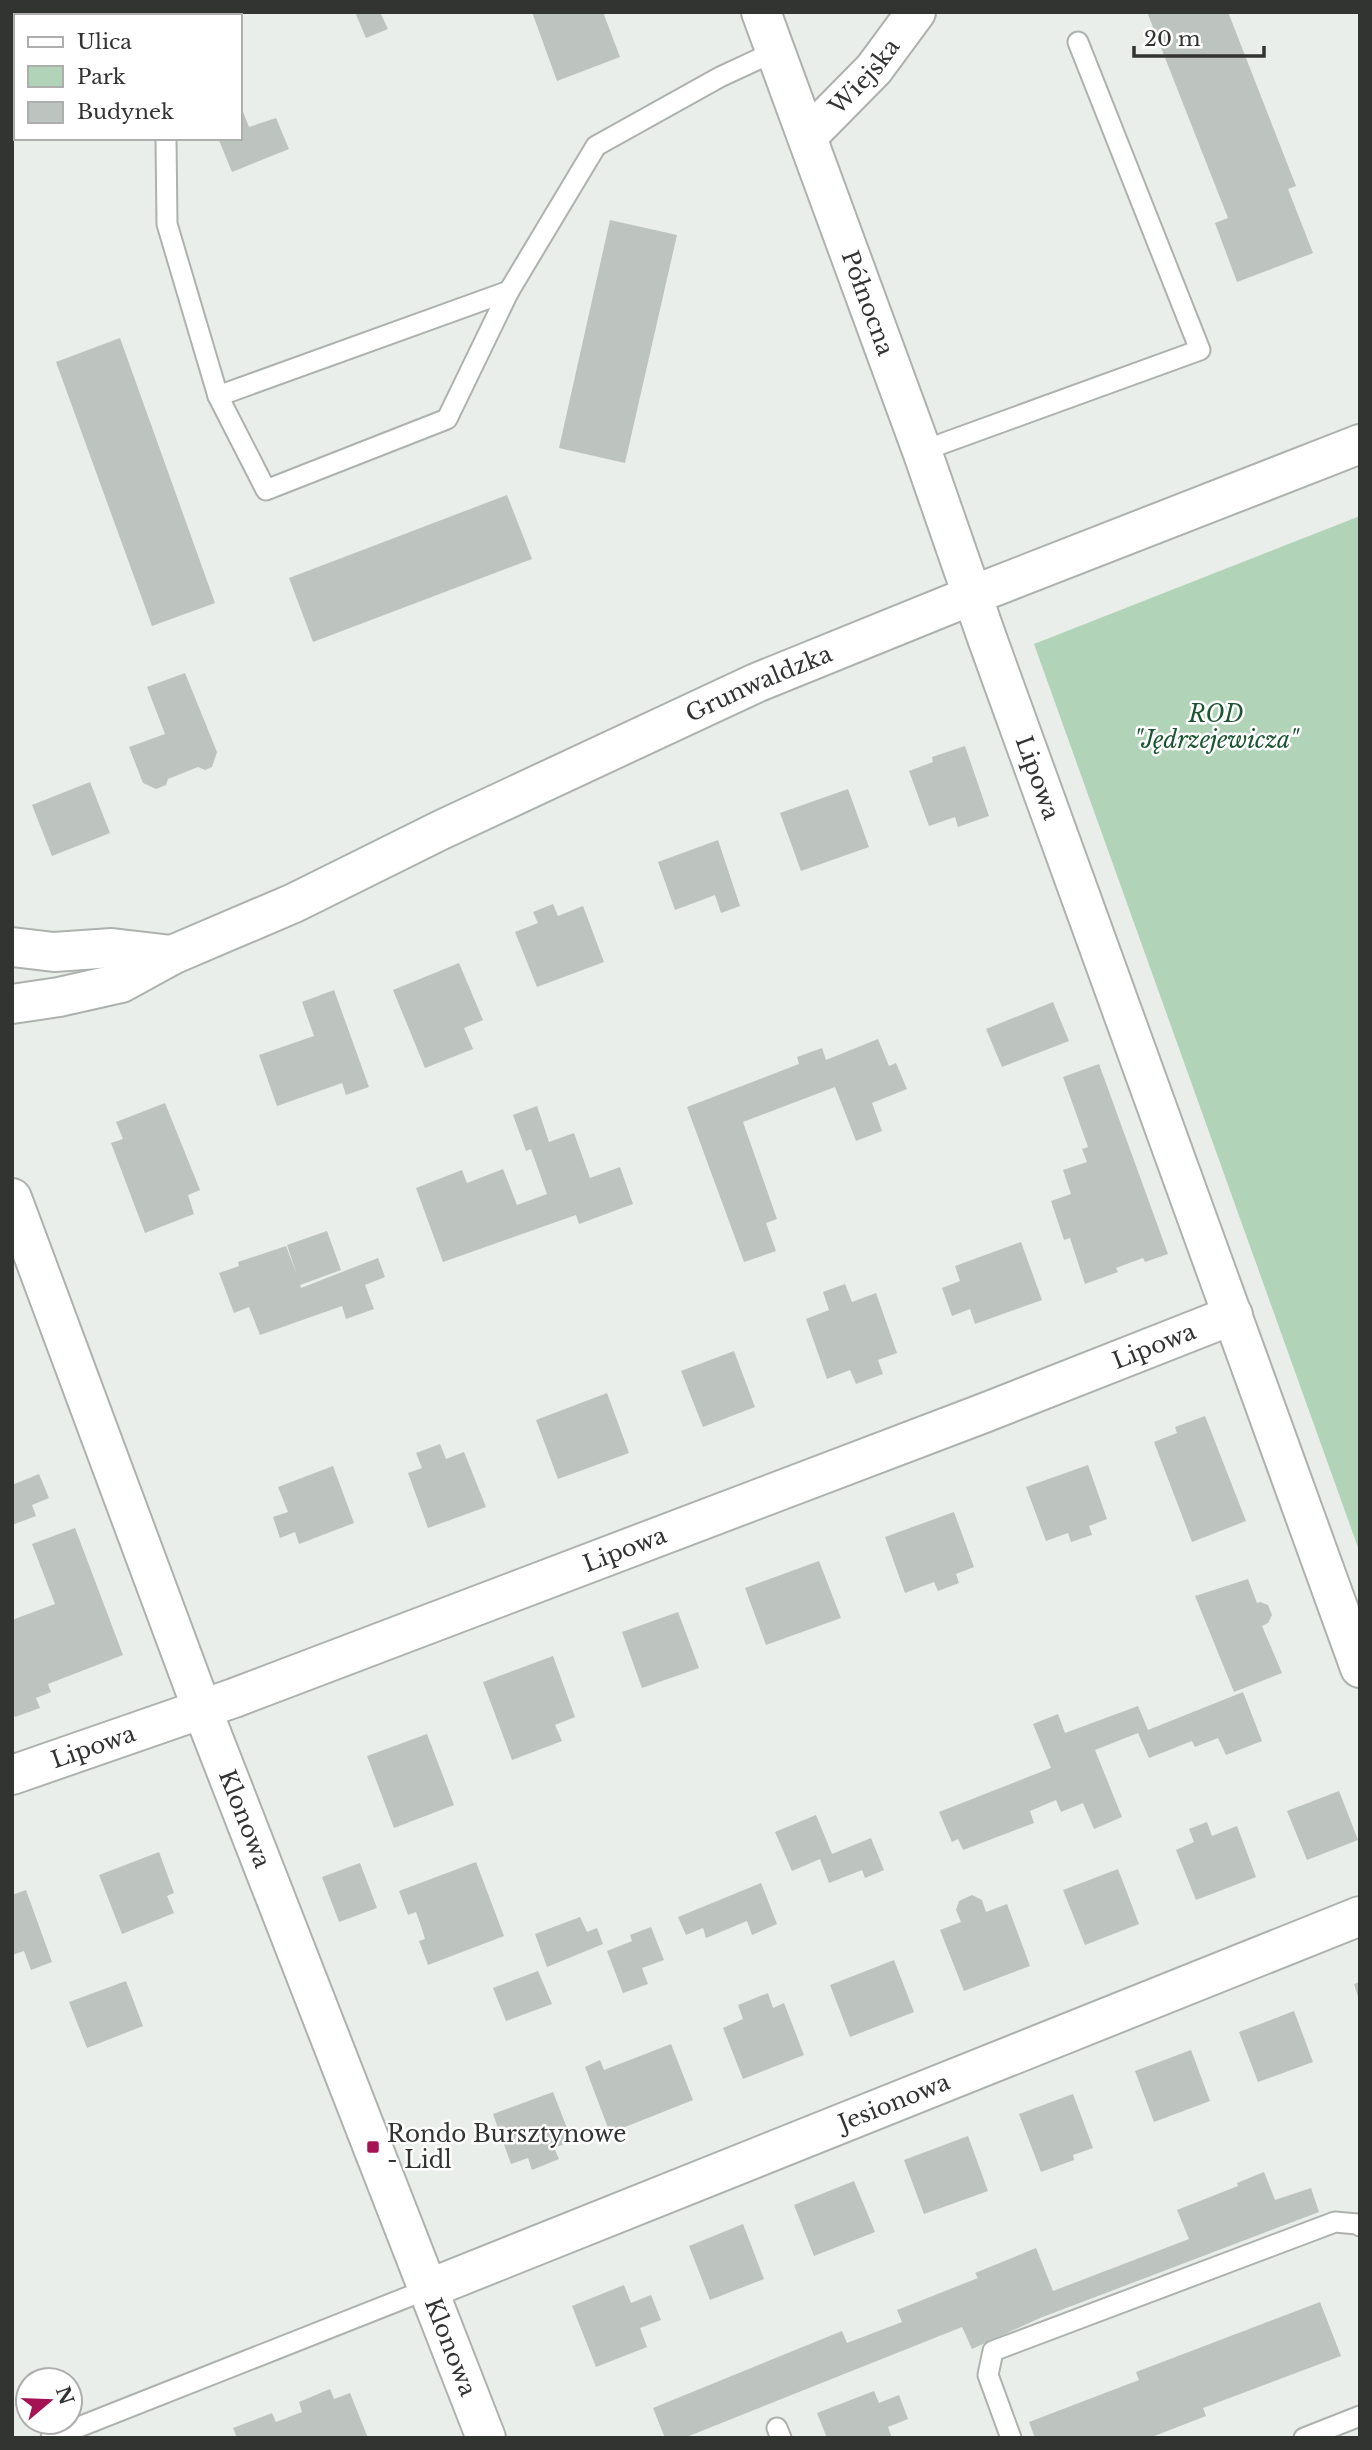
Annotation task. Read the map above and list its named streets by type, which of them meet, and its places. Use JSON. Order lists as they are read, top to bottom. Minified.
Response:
{"streets":{"street":["Wiejska","Północna","Grunwaldzka","Lipowa","Klonowa","Jesionowa"]},"crossings":[["Wiejska","Północna"],["Północna","Grunwaldzka"],["Północna","Lipowa"],["Grunwaldzka","Lipowa"],["Lipowa","Klonowa"],["Klonowa","Jesionowa"]],"parks":["ROD \"Jędrzejewicza\""],"places":{"transit":["Rondo Bursztynowe - Lidl"]},"legend":["Ulica","Park","Budynek"],"scale_bar":"20 m","north":"right"}
